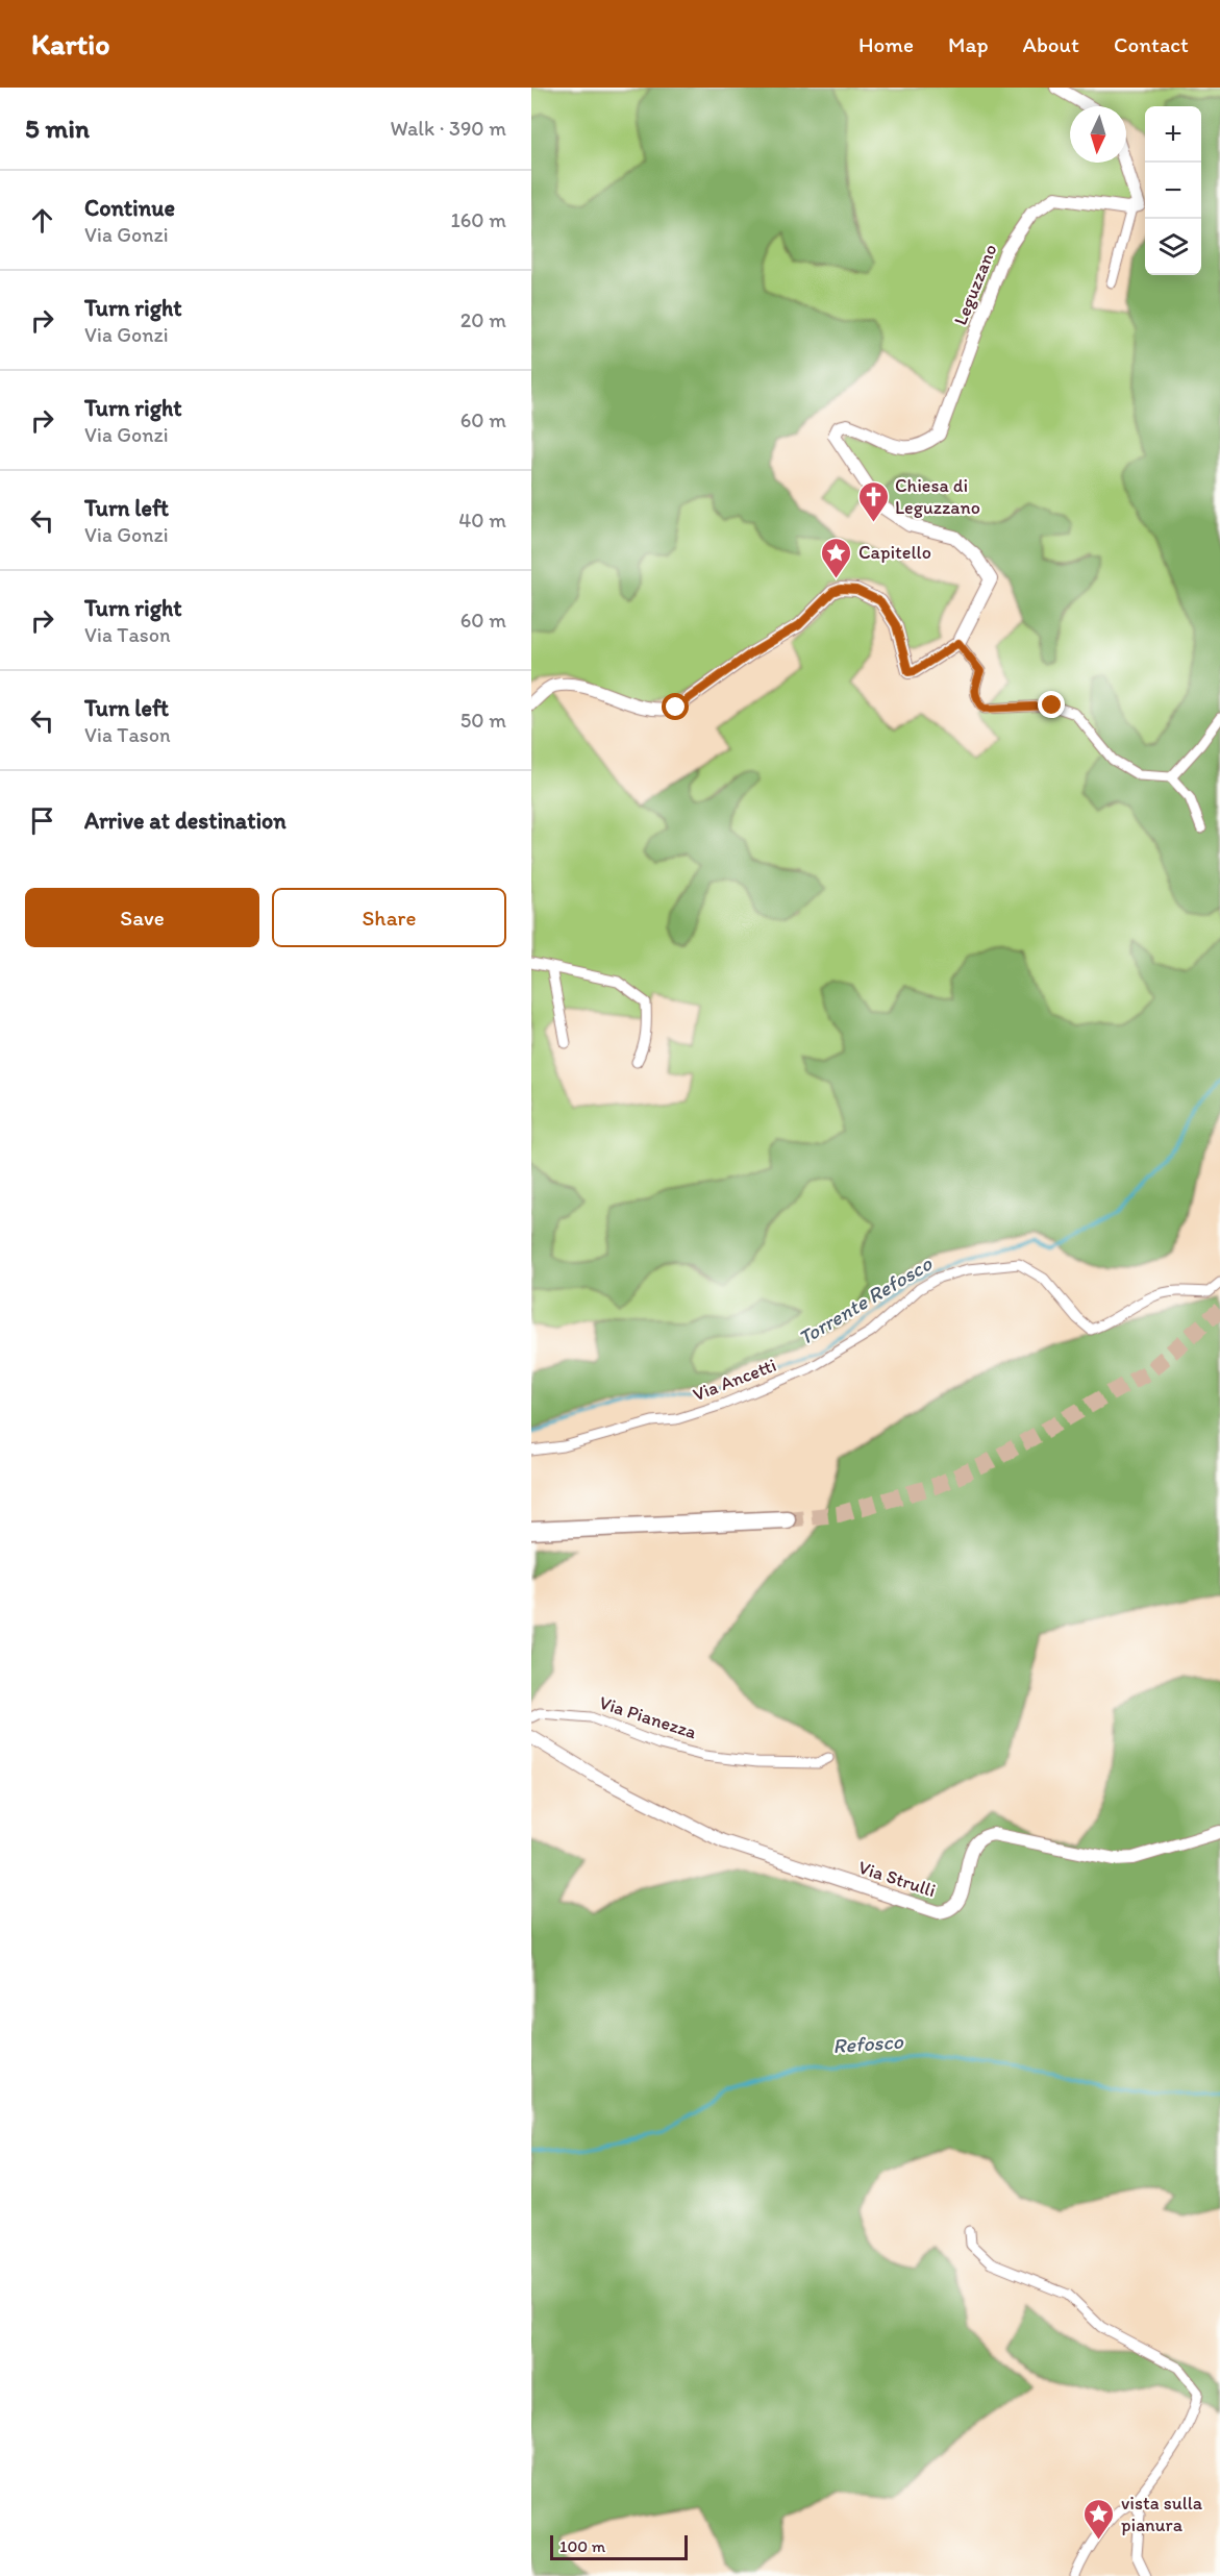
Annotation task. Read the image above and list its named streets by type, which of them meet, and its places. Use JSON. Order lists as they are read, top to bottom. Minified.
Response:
{"streets":{"street":["Leguzzano","Via Ancetti","Via Pianezza","Via Strulli"]},"water":["Torrente Refosco","Refosco"],"places":{"church":["Chiesa di Leguzzano"],"place":["Capitello","vista sulla pianura"]},"scale_bar":"100 m","north":"bottom","page":{"header":"Kartio","nav":["Home","Map","About","Contact"],"heading":["5 min","Walk · 390 m"],"map_buttons":["+","−"],"list":[["Continue","Via Gonzi","160 m"],["Turn right","Via Gonzi","20 m"],["Turn right","Via Gonzi","60 m"],["Turn left","Via Gonzi","40 m"],["Turn right","Via Tason","60 m"],["Turn left","Via Tason","50 m"],"Arrive at destination"],"buttons":["Save","Share"],"scale":"100 m"}}
